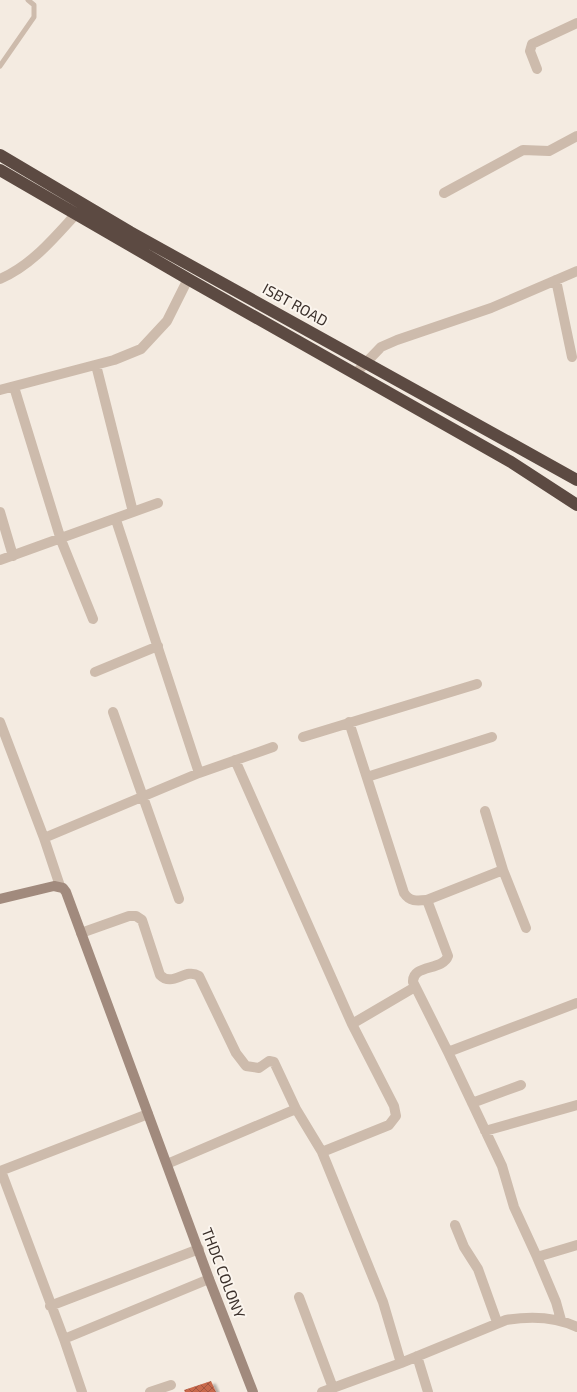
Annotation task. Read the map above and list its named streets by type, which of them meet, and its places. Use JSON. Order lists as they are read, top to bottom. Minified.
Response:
{"streets":{"highway":["ISBT ROAD"],"street":["THDC COLONY"]}}
